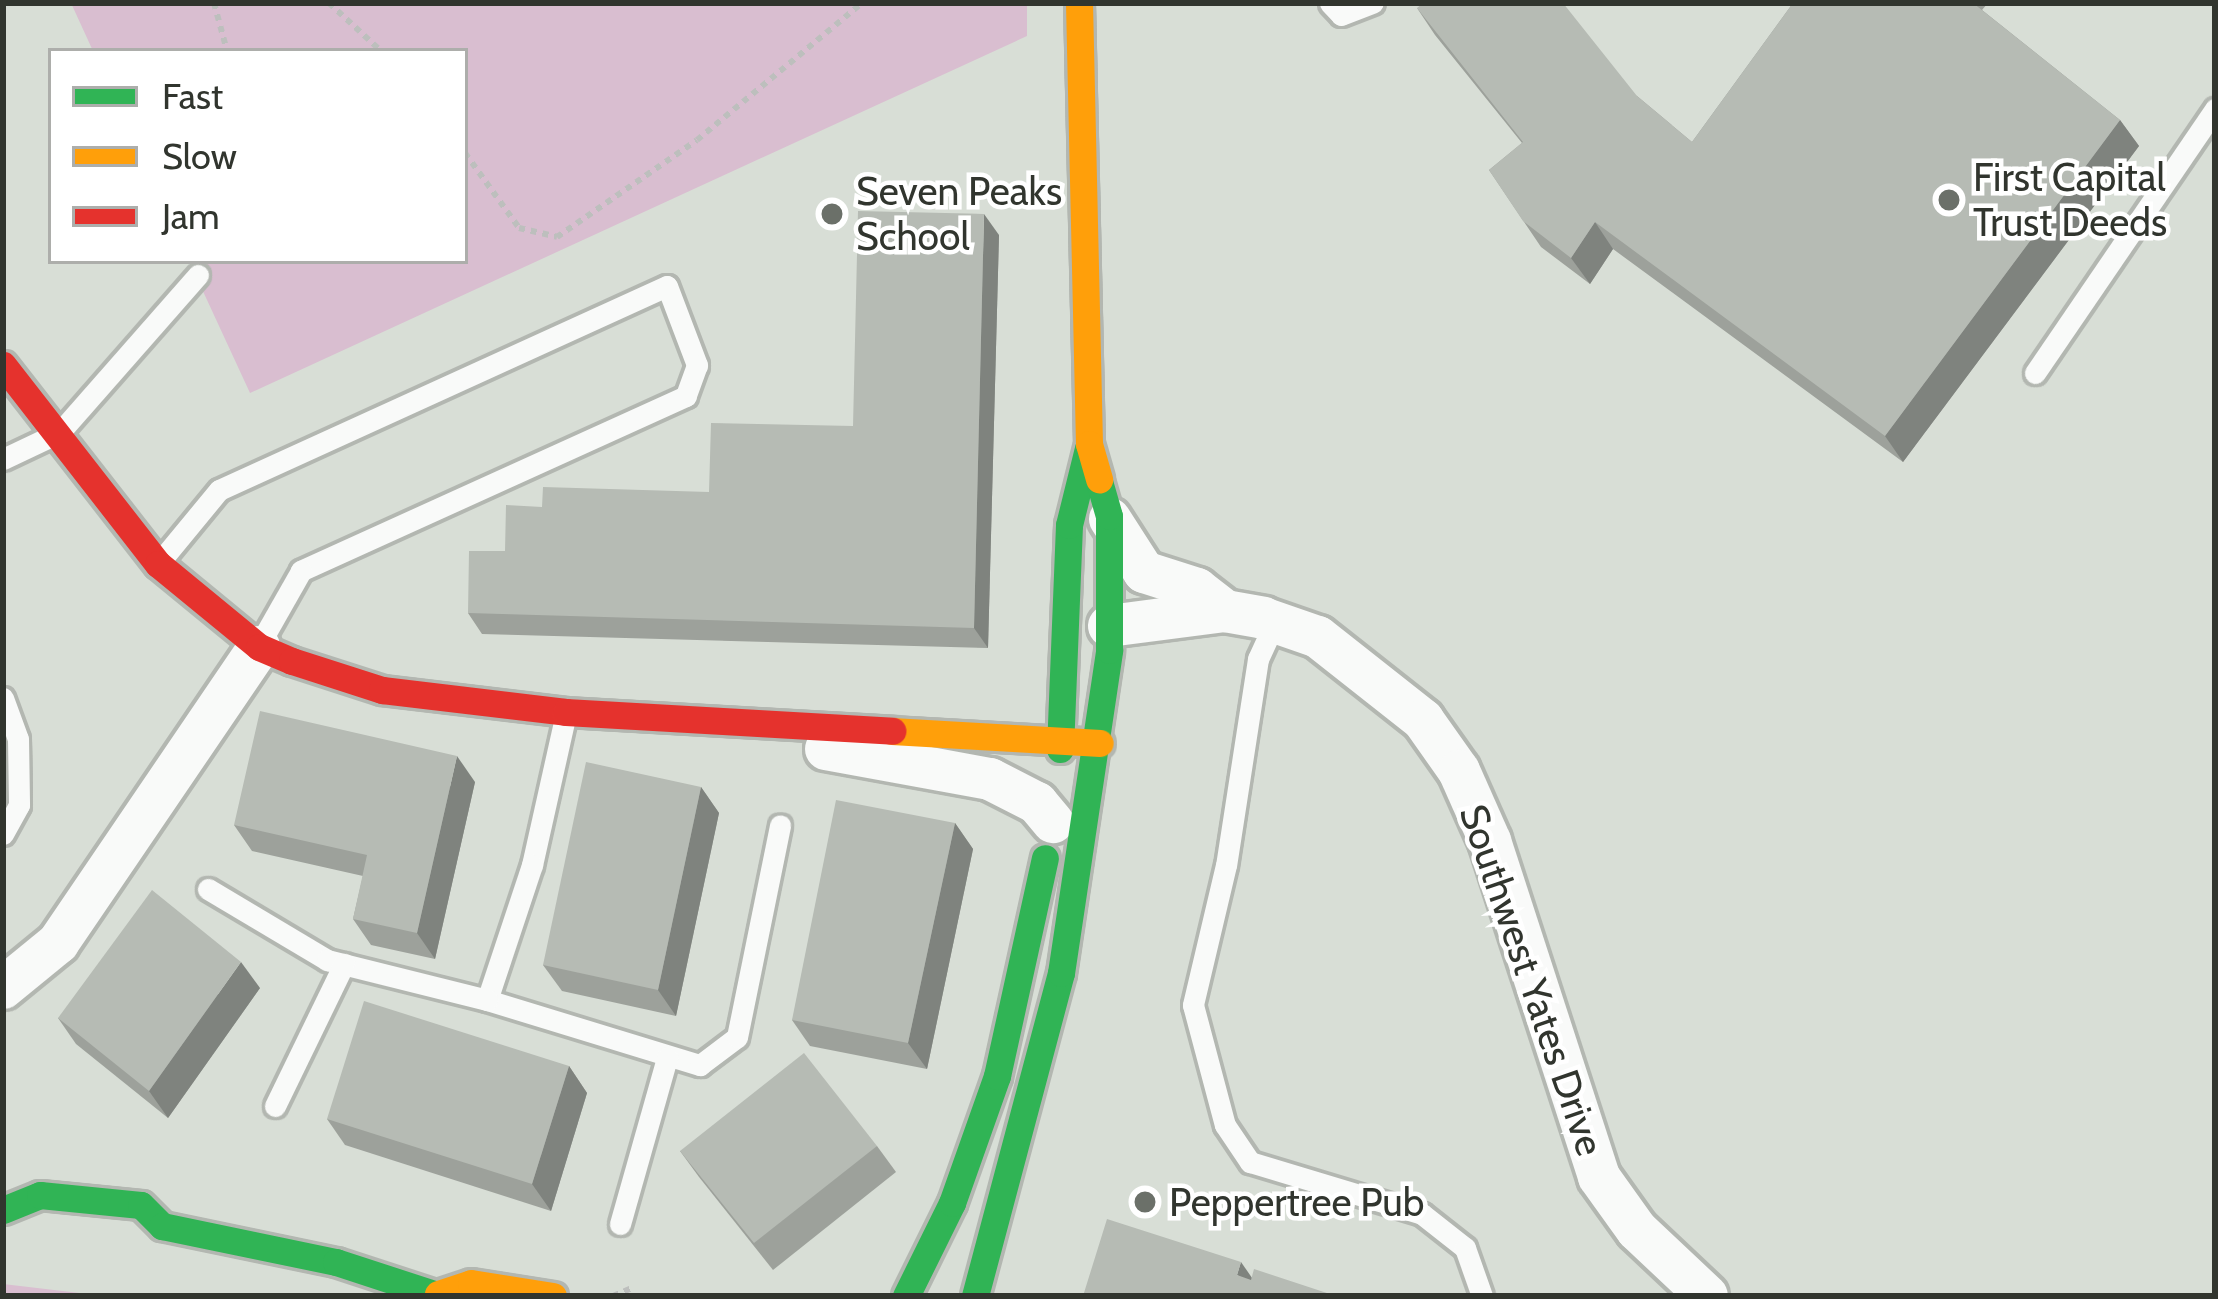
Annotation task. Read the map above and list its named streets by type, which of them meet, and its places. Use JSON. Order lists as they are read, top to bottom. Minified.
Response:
{"streets":{"street":["Southwest Yates Drive"]},"places":["First Capital Trust Deeds","Seven Peaks School","Peppertree Pub"],"legend":["Fast","Slow","Jam"]}
